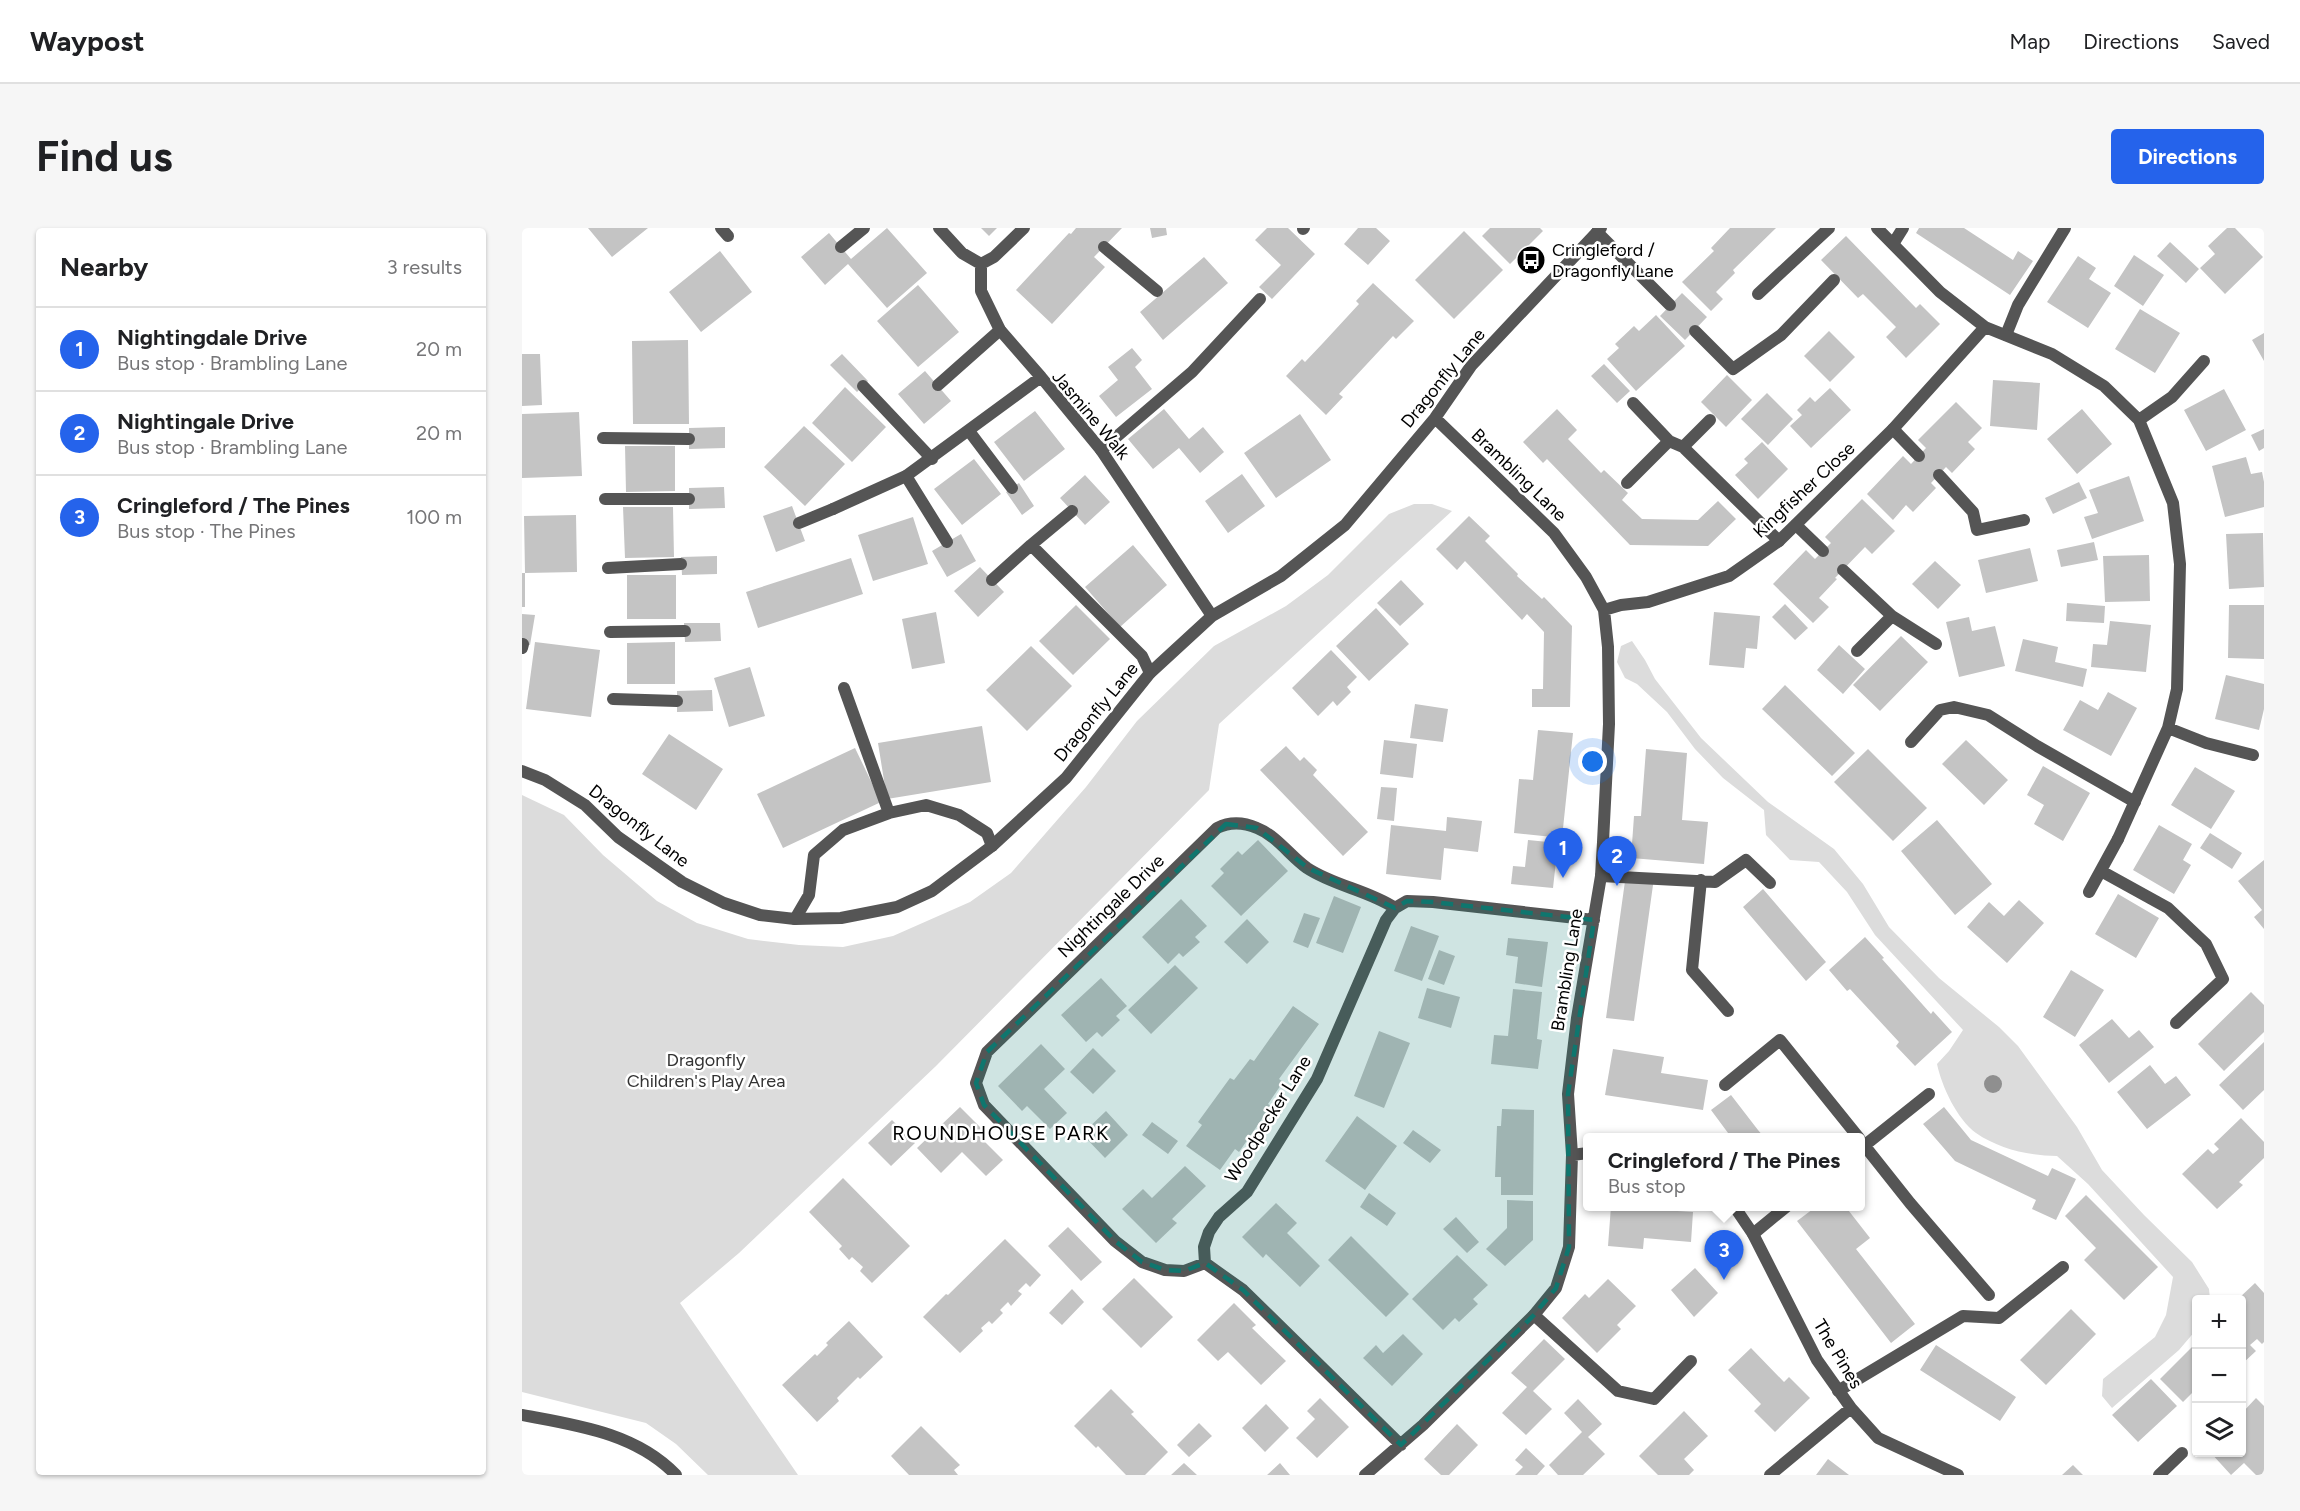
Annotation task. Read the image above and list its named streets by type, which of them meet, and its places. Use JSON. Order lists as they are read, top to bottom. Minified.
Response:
{"streets":{"street":["Dragonfly Lane","Jasmine Walk","Brambling Lane","Kingfisher Close","Nightingale Drive","Woodpecker Lane","The Pines"]},"crossings":[["Dragonfly Lane","Jasmine Walk"],["Dragonfly Lane","Brambling Lane"],["Brambling Lane","Kingfisher Close"],["Nightingale Drive","Woodpecker Lane"]],"districts":["ROUNDHOUSE PARK"],"parks":["Dragonfly Children's Play Area"],"places":{"bus stop":["Cringleford / Dragonfly Lane"]},"page":{"header":"Waypost","nav":["Map","Directions","Saved"],"buttons":"Directions","title":"Find us","heading":["Nearby","3 results"],"list":[{"mark":"1","name":"Nightingdale Drive","note":"Bus stop · Brambling Lane","value":"20 m"},{"mark":"2","name":"Nightingale Drive","note":"Bus stop · Brambling Lane","value":"20 m"},{"mark":"3","name":"Cringleford / The Pines","note":"Bus stop · The Pines","value":"100 m"}],"pins":["1","2","3"],"popup":["Cringleford / The Pines","Bus stop"],"map_buttons":["+","−"]}}
